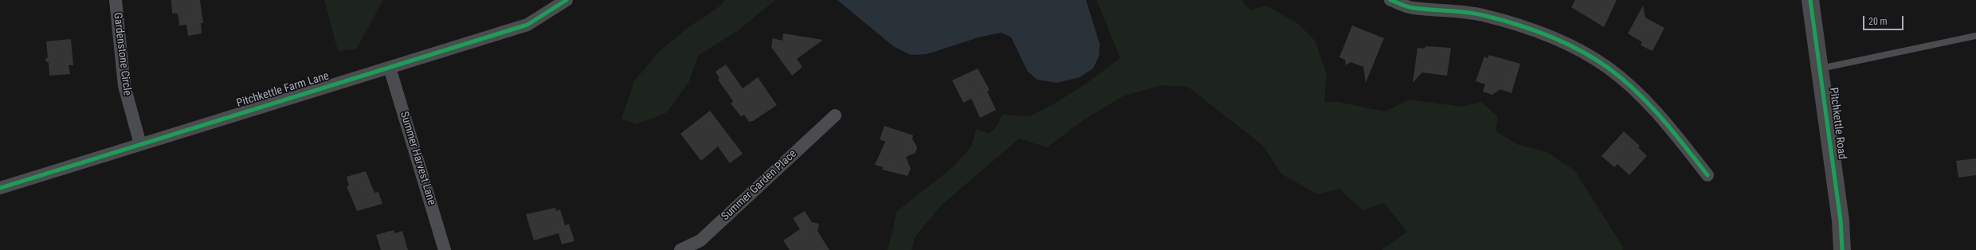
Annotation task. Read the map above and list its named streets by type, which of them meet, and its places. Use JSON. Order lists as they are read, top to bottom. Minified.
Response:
{"streets":{"main road":["Pitchkettle Road"],"street":["Gardenstone Circle","Pitchkettle Farm Lane","Summer Harvest Lane","Summer Garden Place"]},"crossings":[["Gardenstone Circle","Pitchkettle Farm Lane"],["Pitchkettle Farm Lane","Summer Harvest Lane"]],"scale_bar":"20 m"}
